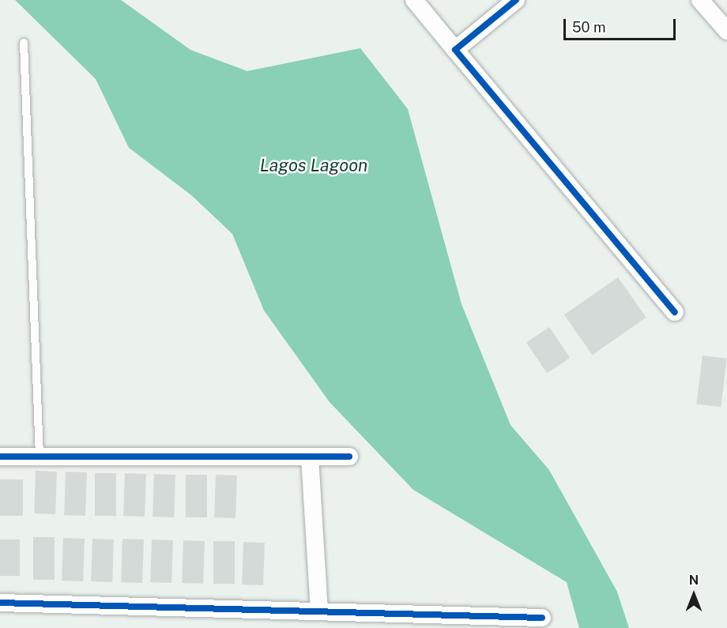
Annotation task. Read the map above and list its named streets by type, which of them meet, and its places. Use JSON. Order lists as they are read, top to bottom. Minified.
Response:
{"water":["Lagos Lagoon"],"scale_bar":"50 m","north":"top"}
